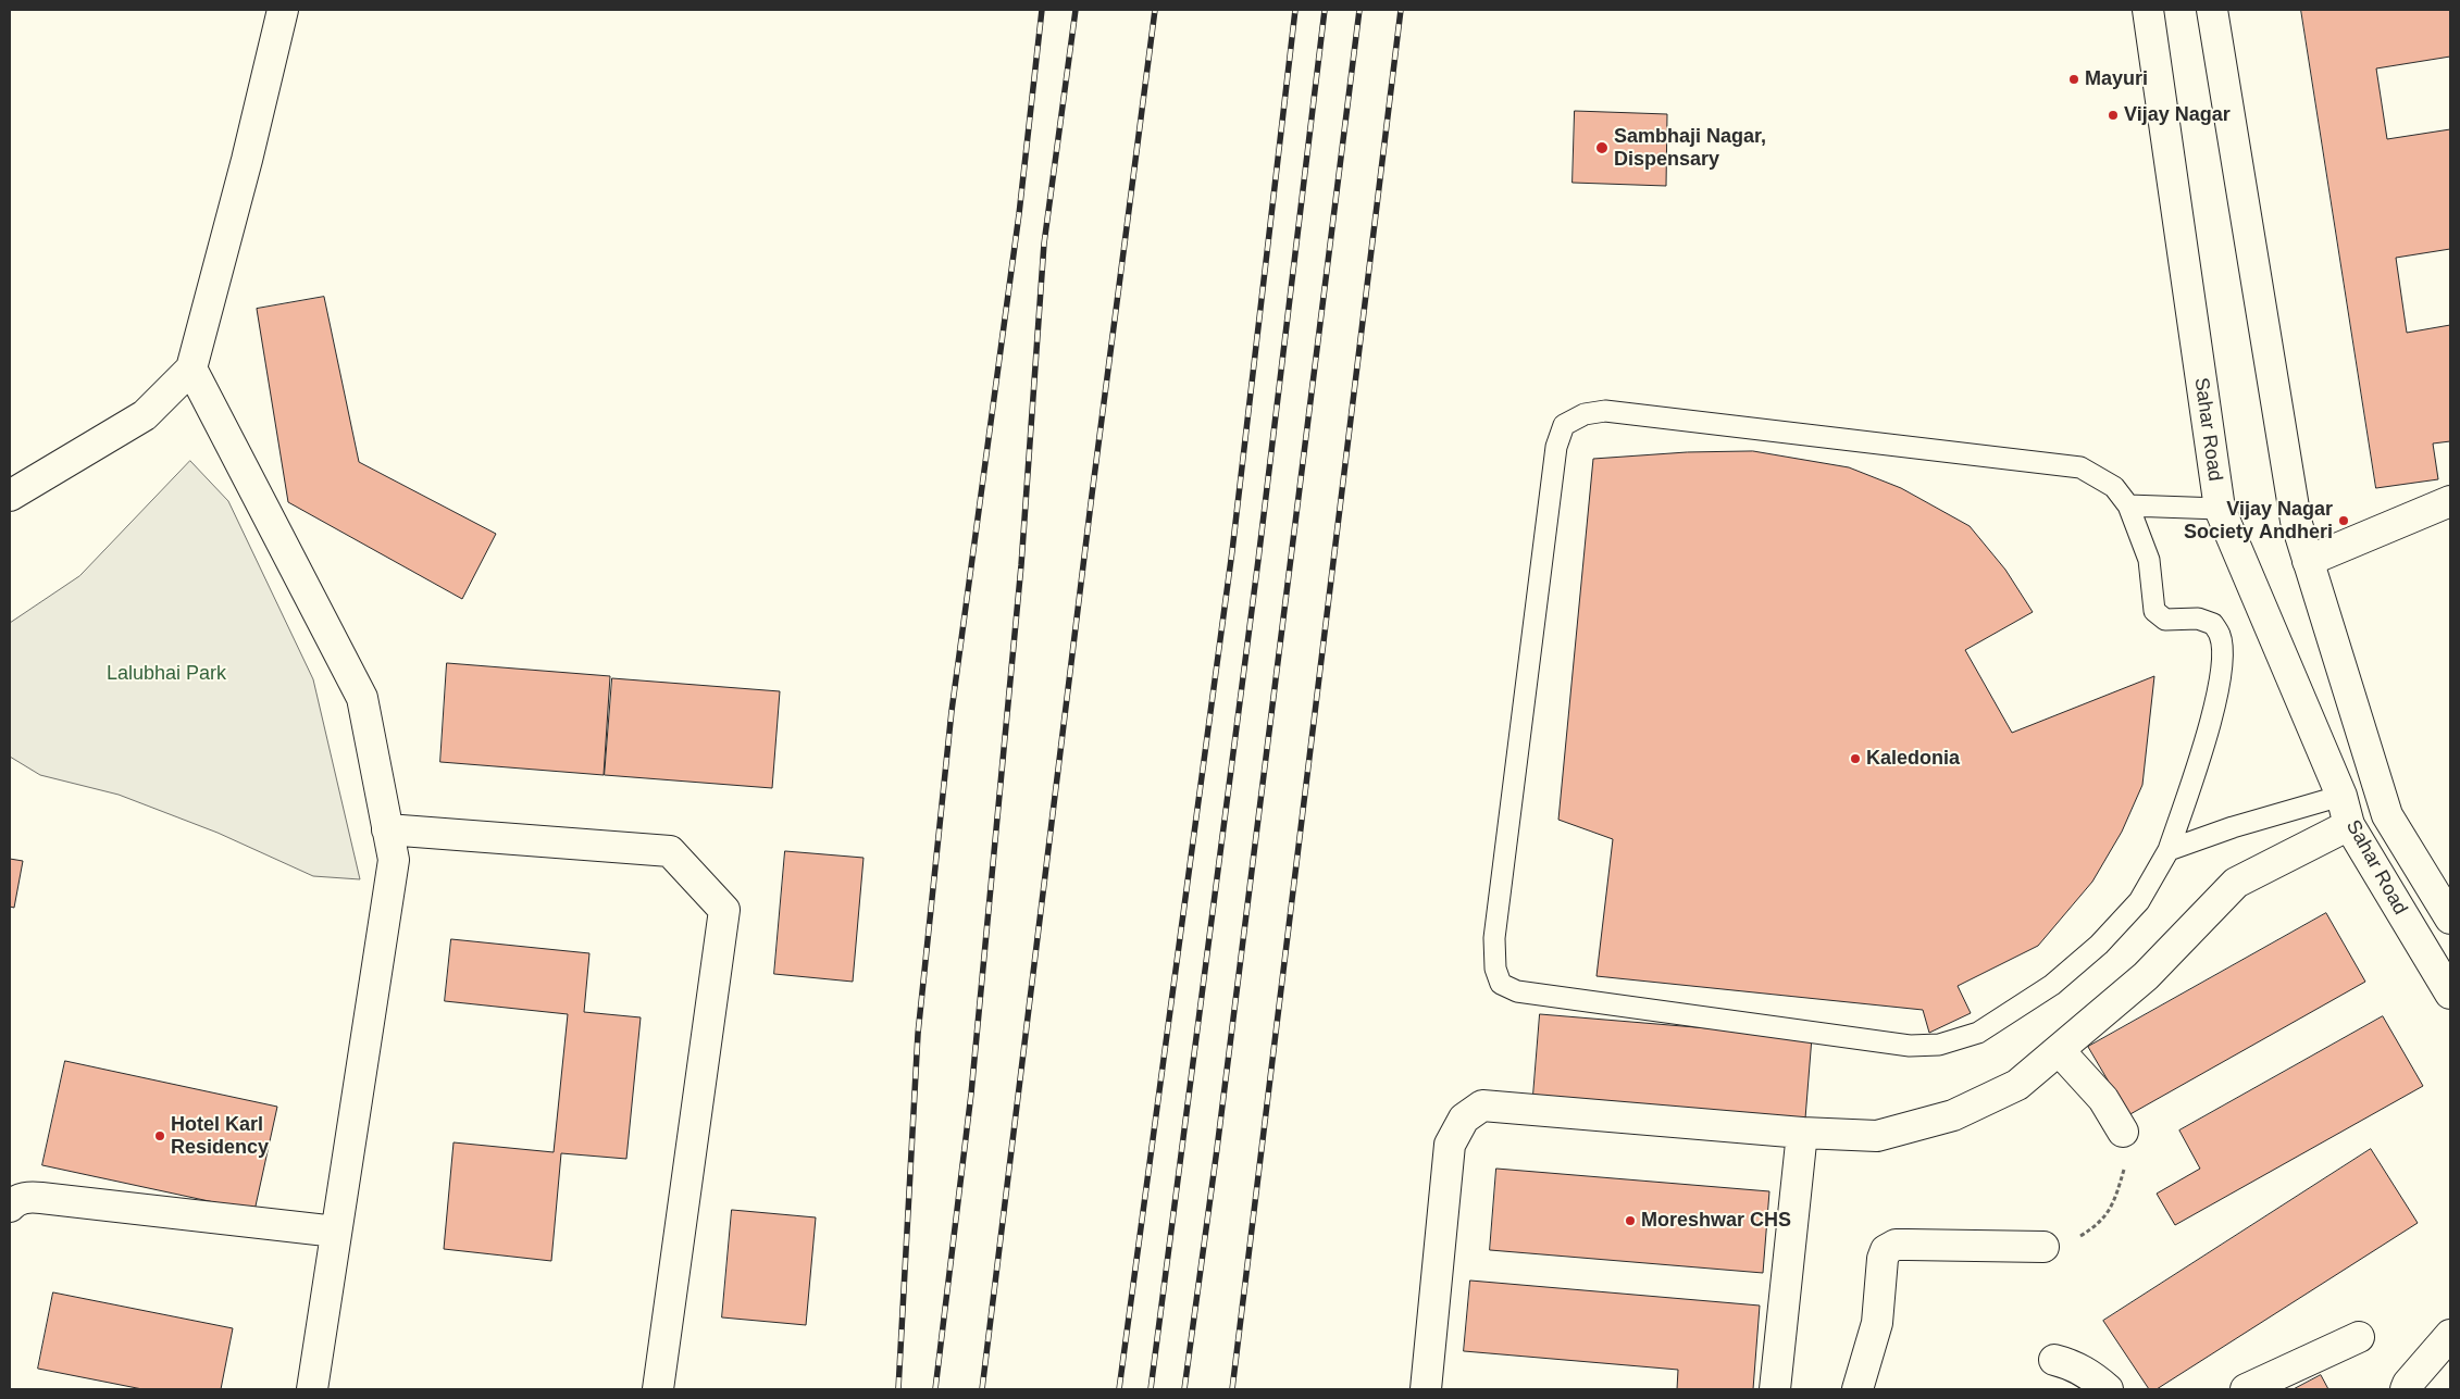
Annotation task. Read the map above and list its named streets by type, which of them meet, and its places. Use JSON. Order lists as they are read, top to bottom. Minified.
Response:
{"streets":{"street":["Sahar Road"]},"parks":["Lalubhai Park"],"places":["Mayuri","Vijay Nagar","Sambhaji Nagar, Dispensary","Vijay Nagar Society Andheri","Kaledonia","Hotel Karl Residency","Moreshwar CHS"]}
